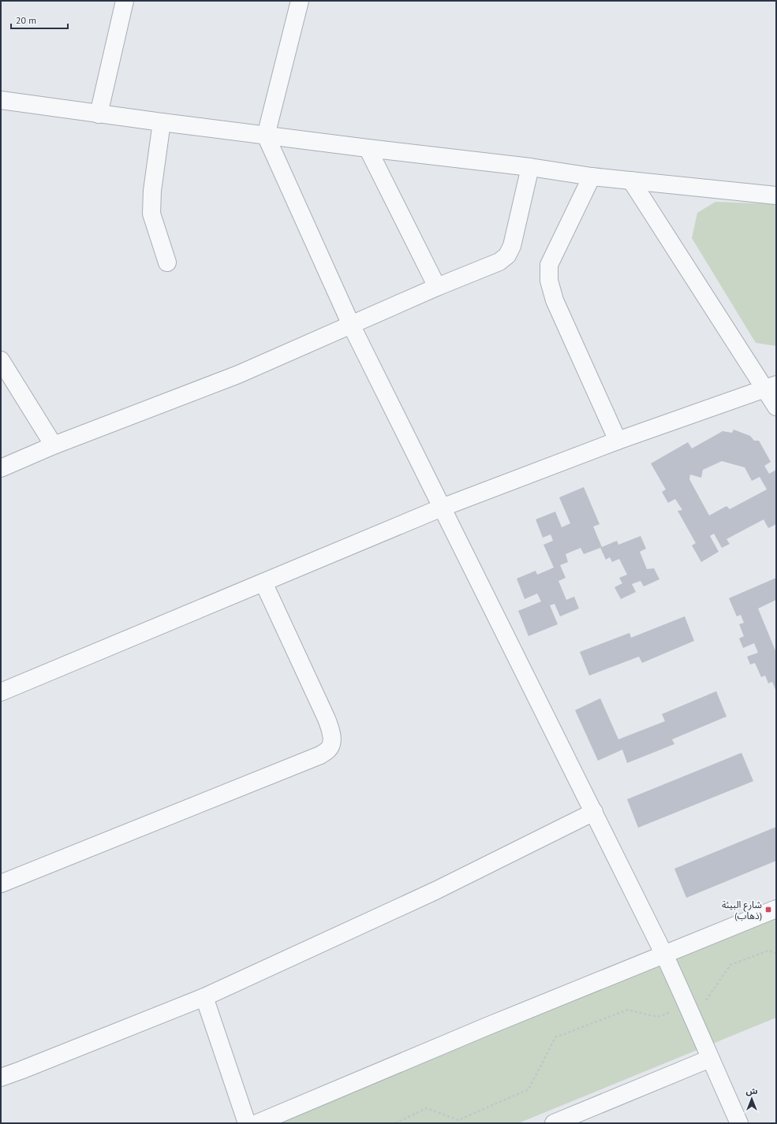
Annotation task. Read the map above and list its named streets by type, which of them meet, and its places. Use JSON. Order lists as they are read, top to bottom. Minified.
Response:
{"places":{"transit":["شارع البيئة (ذهاب)"]},"scale_bar":"20 m","north":"top"}
